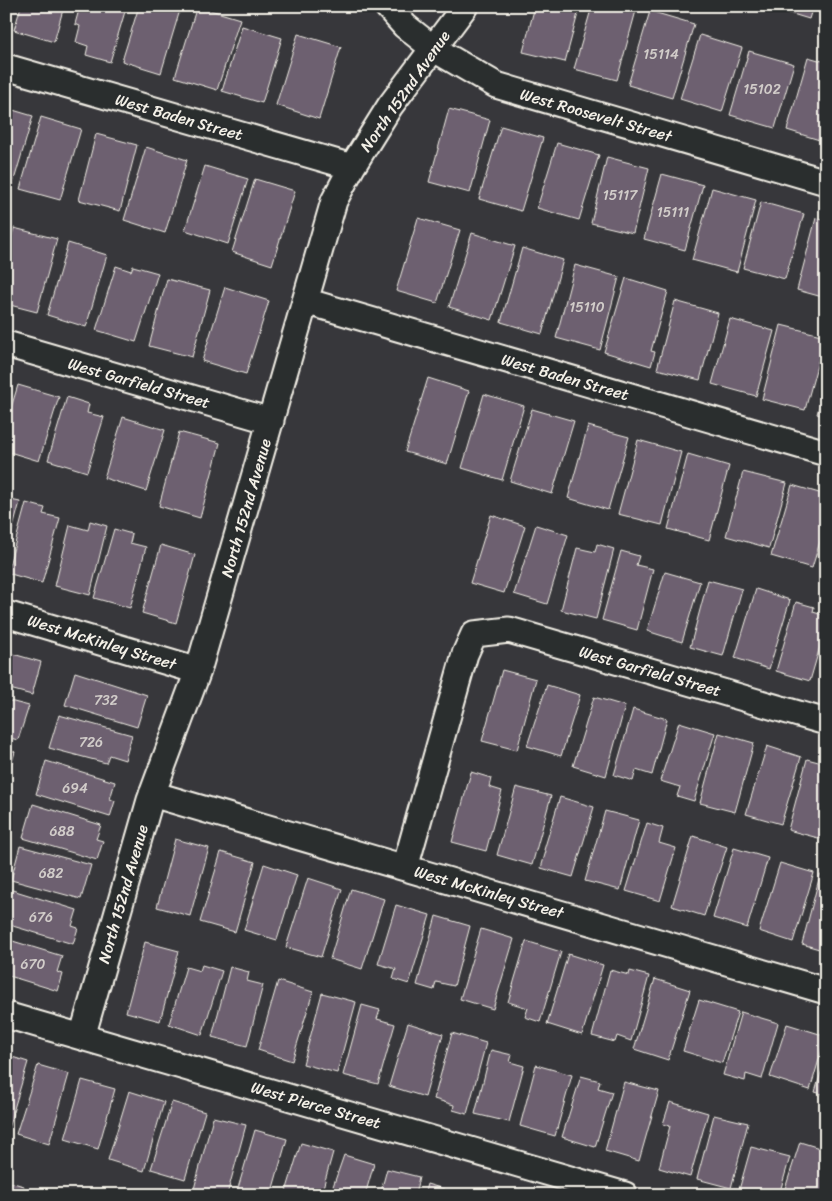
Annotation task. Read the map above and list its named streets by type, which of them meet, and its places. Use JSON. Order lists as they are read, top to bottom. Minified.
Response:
{"streets":{"street":["North 152nd Avenue","West Roosevelt Street","West Baden Street","West Garfield Street","West McKinley Street","West Pierce Street"]},"crossings":[["North 152nd Avenue","West Roosevelt Street"],["North 152nd Avenue","West Baden Street"],["North 152nd Avenue","West Garfield Street"],["North 152nd Avenue","West McKinley Street"],["North 152nd Avenue","West Pierce Street"],["West Garfield Street","West McKinley Street"]],"house_numbers":["15114","15102","15117","15111","15110","732","726","694","688","682","676","670"]}
